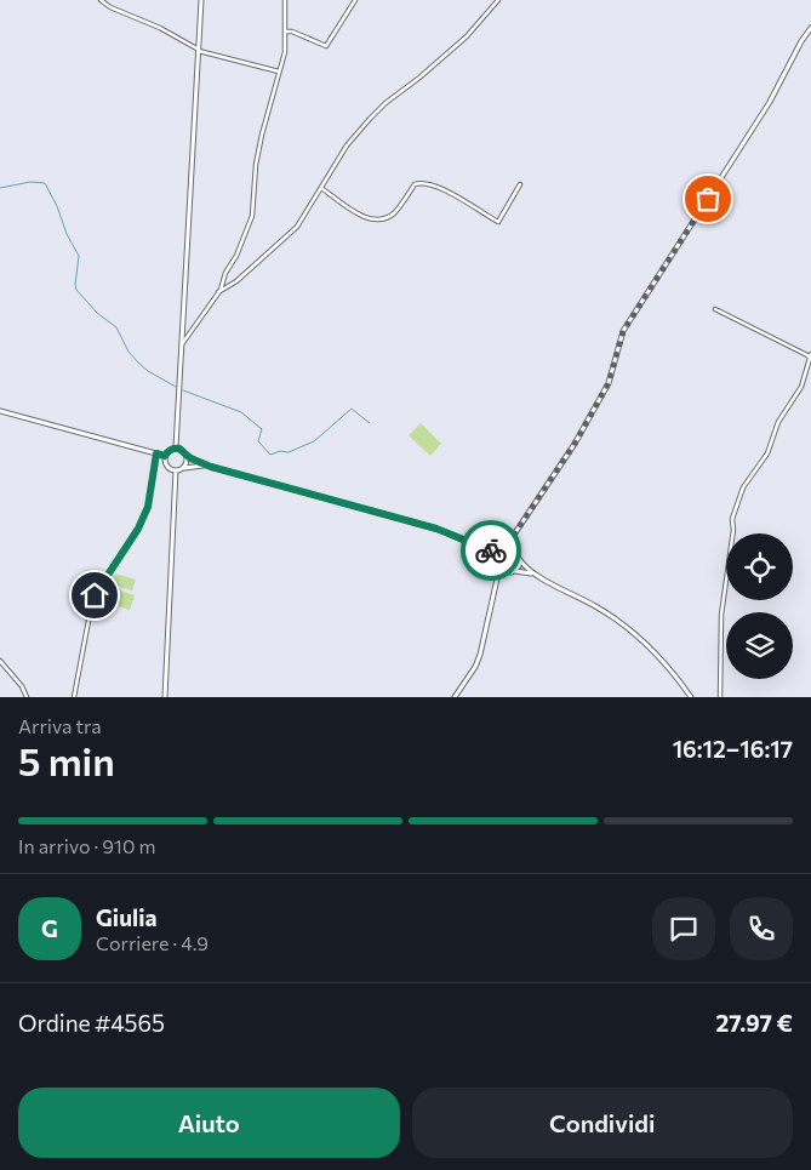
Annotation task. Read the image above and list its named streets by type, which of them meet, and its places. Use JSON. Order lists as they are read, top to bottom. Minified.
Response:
{"page":{"heading":["5 min","Arriva tra","16:12–16:17"],"panel":["Giulia","Corriere · 4.9","Ordine #4565","27.97 €"],"bar":"In arrivo · 910 m","round":"G","buttons":["Aiuto","Condividi"]}}
